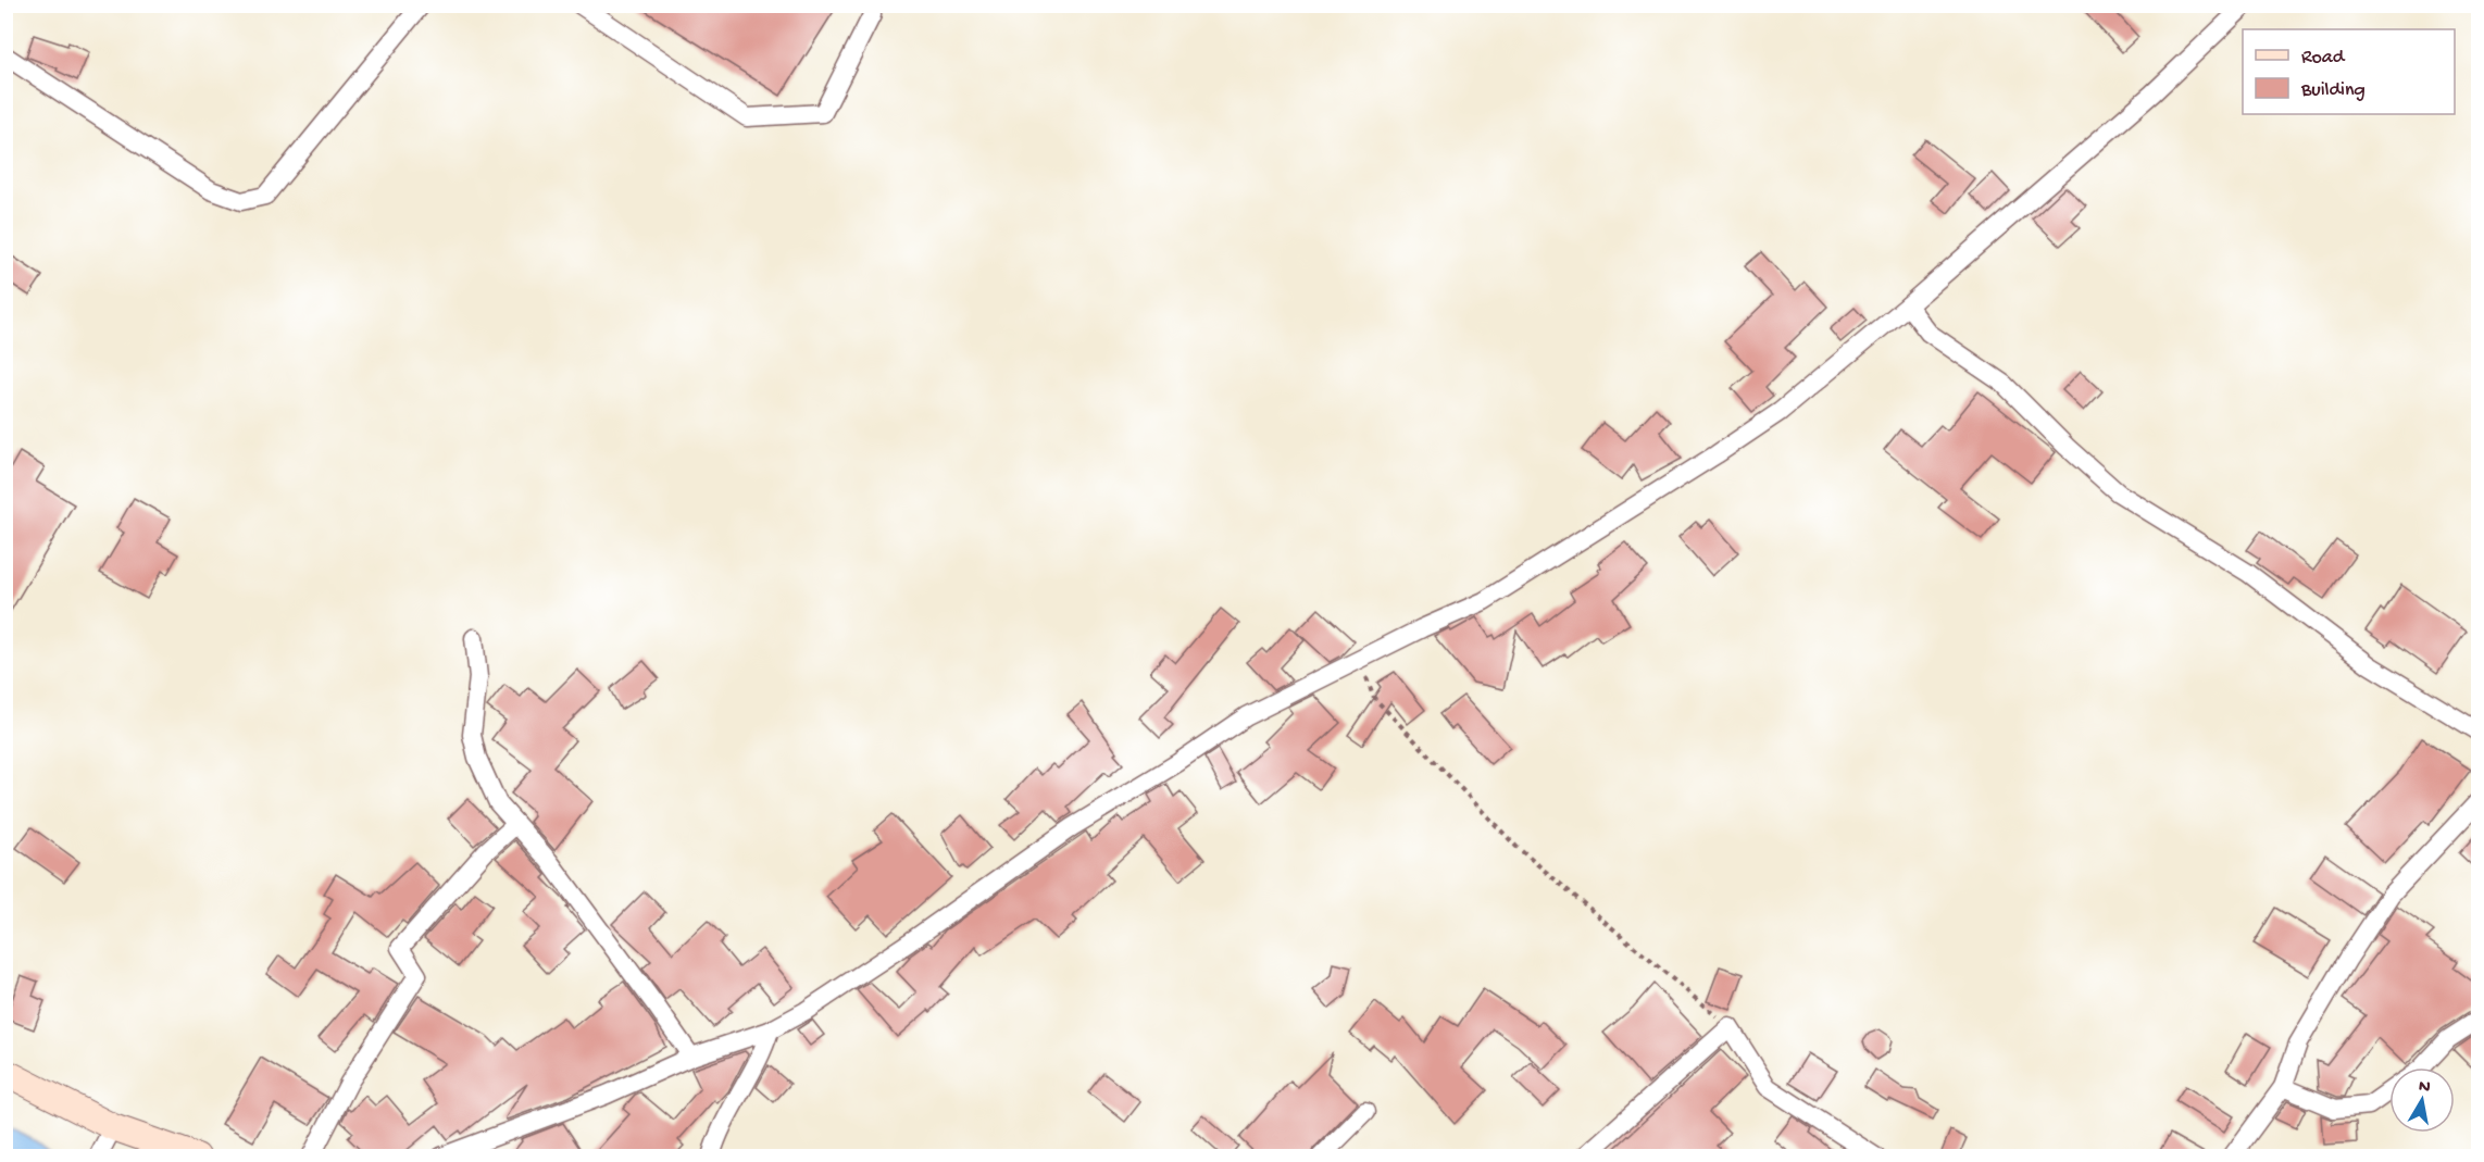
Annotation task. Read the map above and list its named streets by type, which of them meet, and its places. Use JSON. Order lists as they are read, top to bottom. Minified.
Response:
{"legend":["Road","Building"],"north":"top"}
